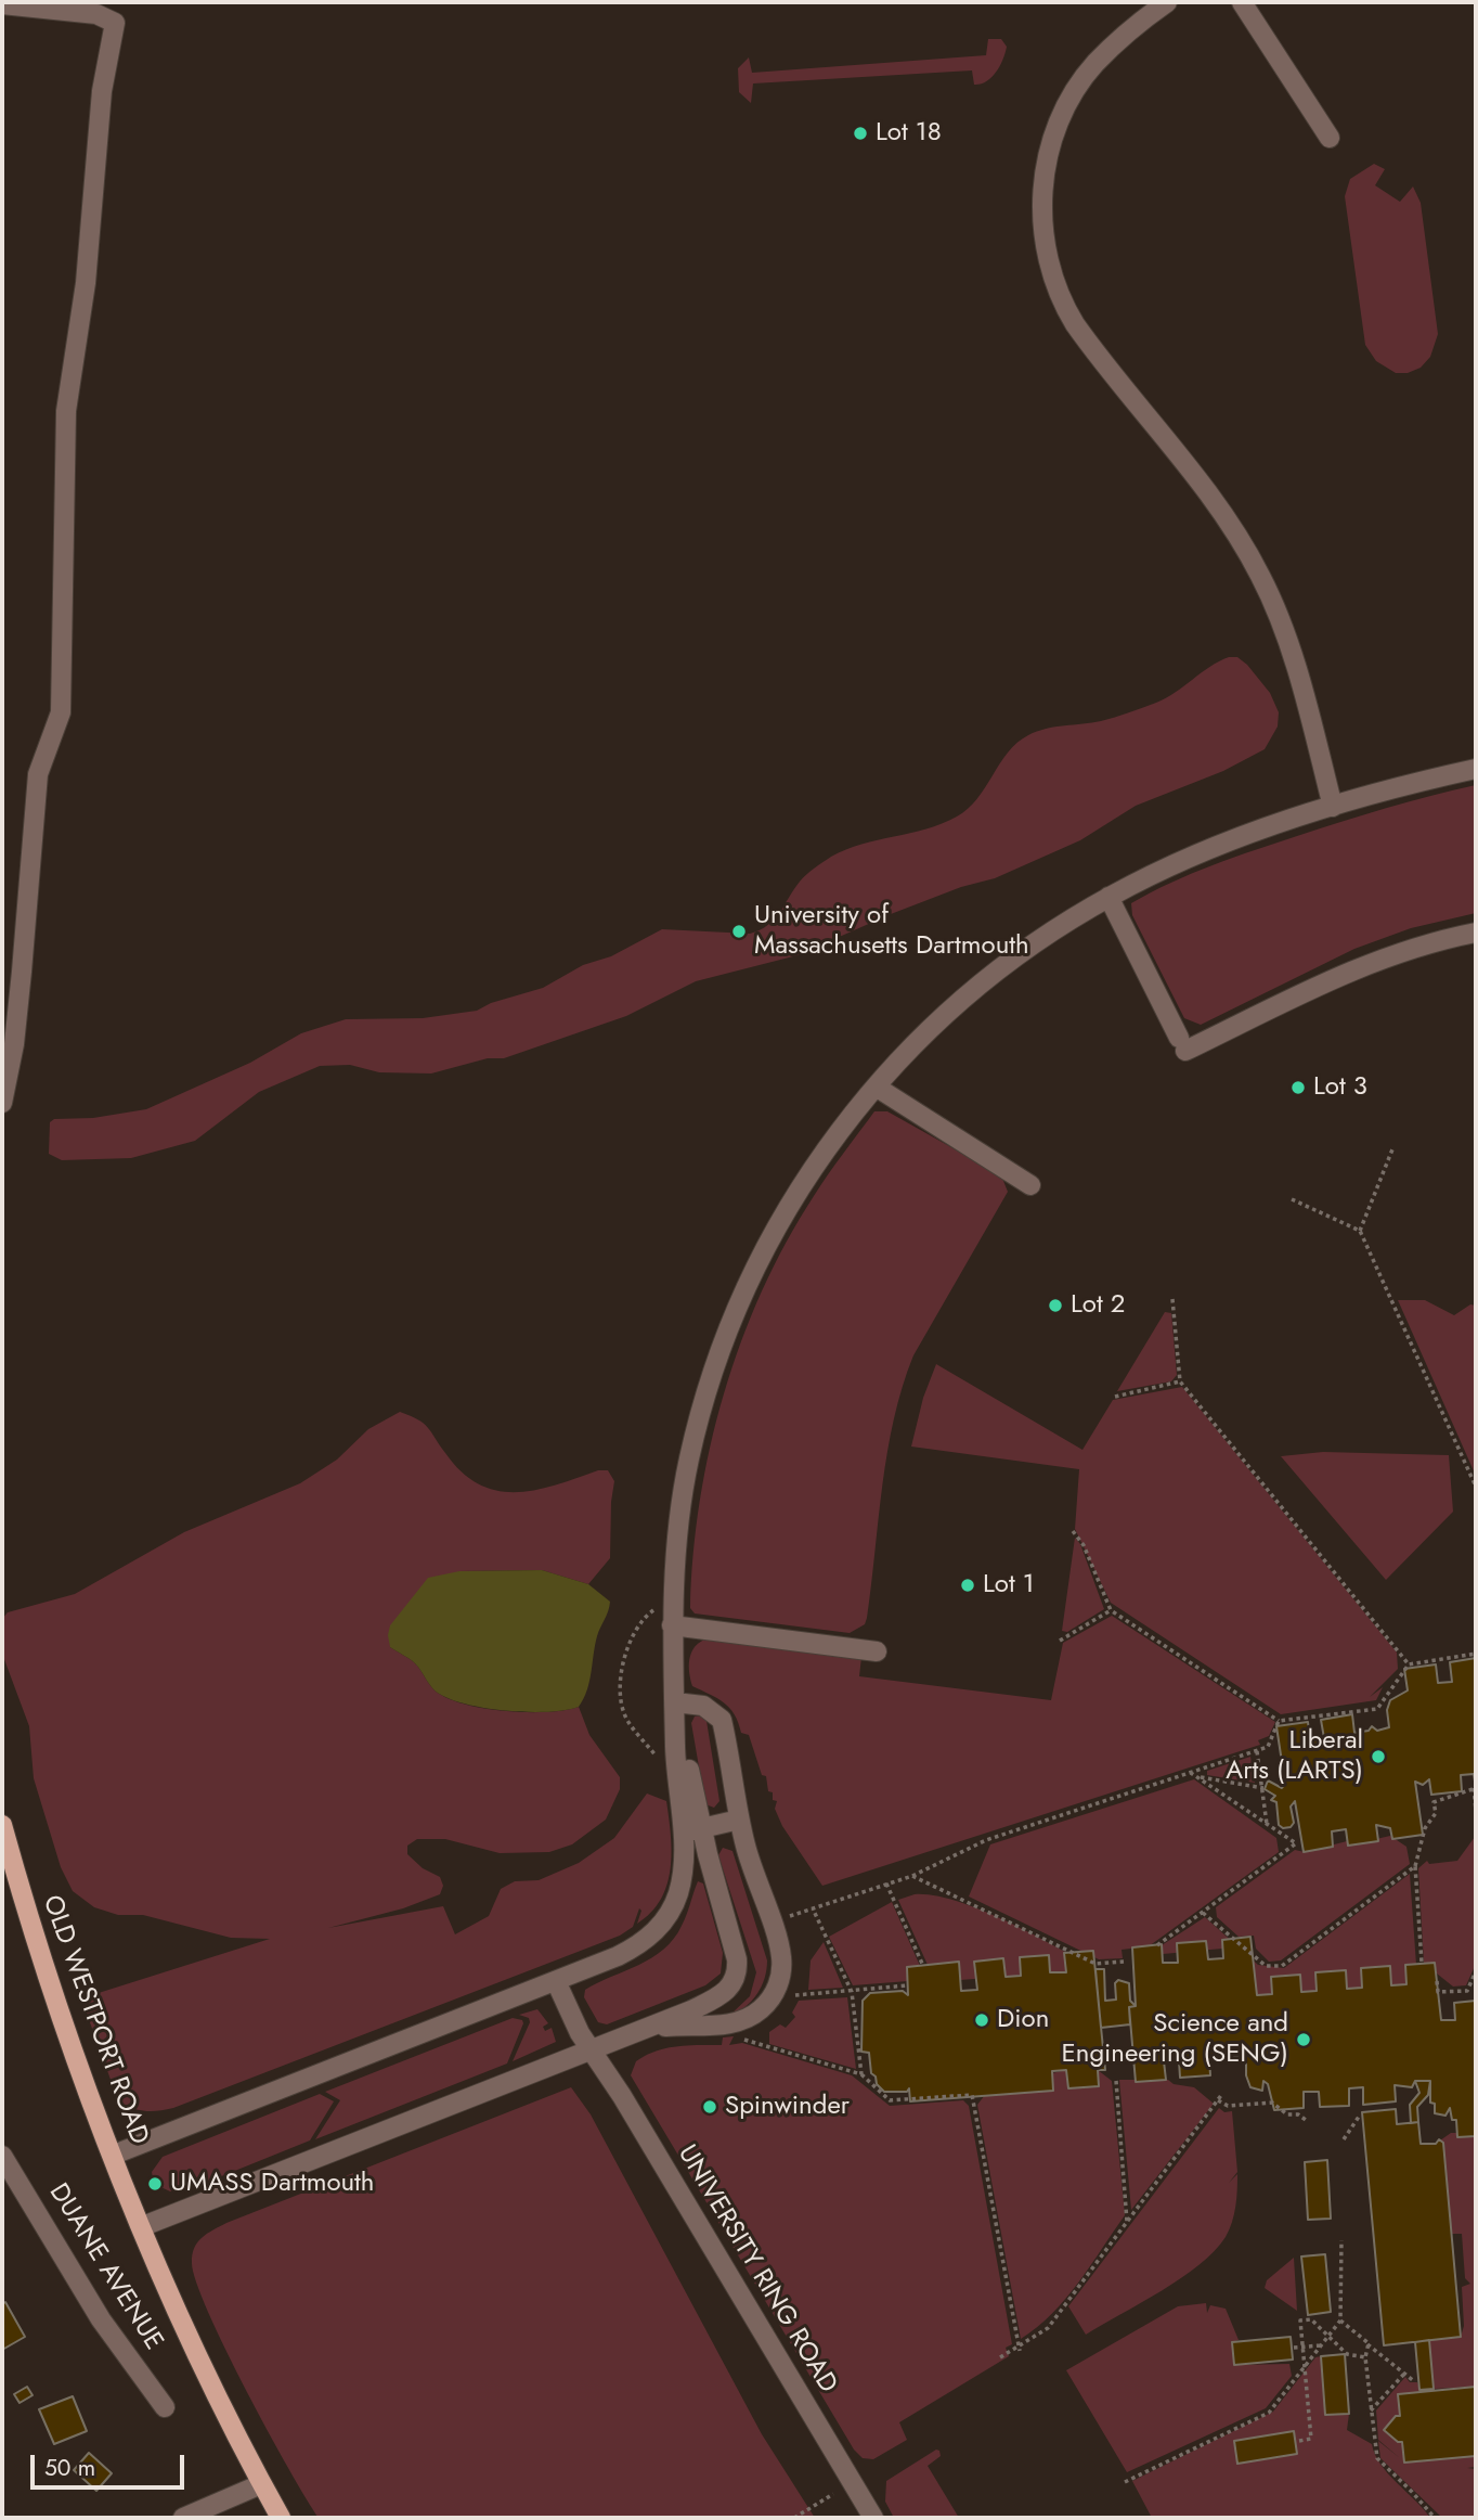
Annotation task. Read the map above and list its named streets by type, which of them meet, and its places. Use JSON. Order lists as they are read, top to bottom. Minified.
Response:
{"streets":{"main road":["OLD WESTPORT ROAD"],"street":["DUANE AVENUE","UNIVERSITY RING ROAD"]},"places":["Lot 18","University of Massachusetts Dartmouth","Lot 3","Lot 2","Lot 1","Liberal Arts (LARTS)","Dion","Science and Engineering (SENG)","Spinwinder","UMASS Dartmouth"],"scale_bar":"50 m"}
